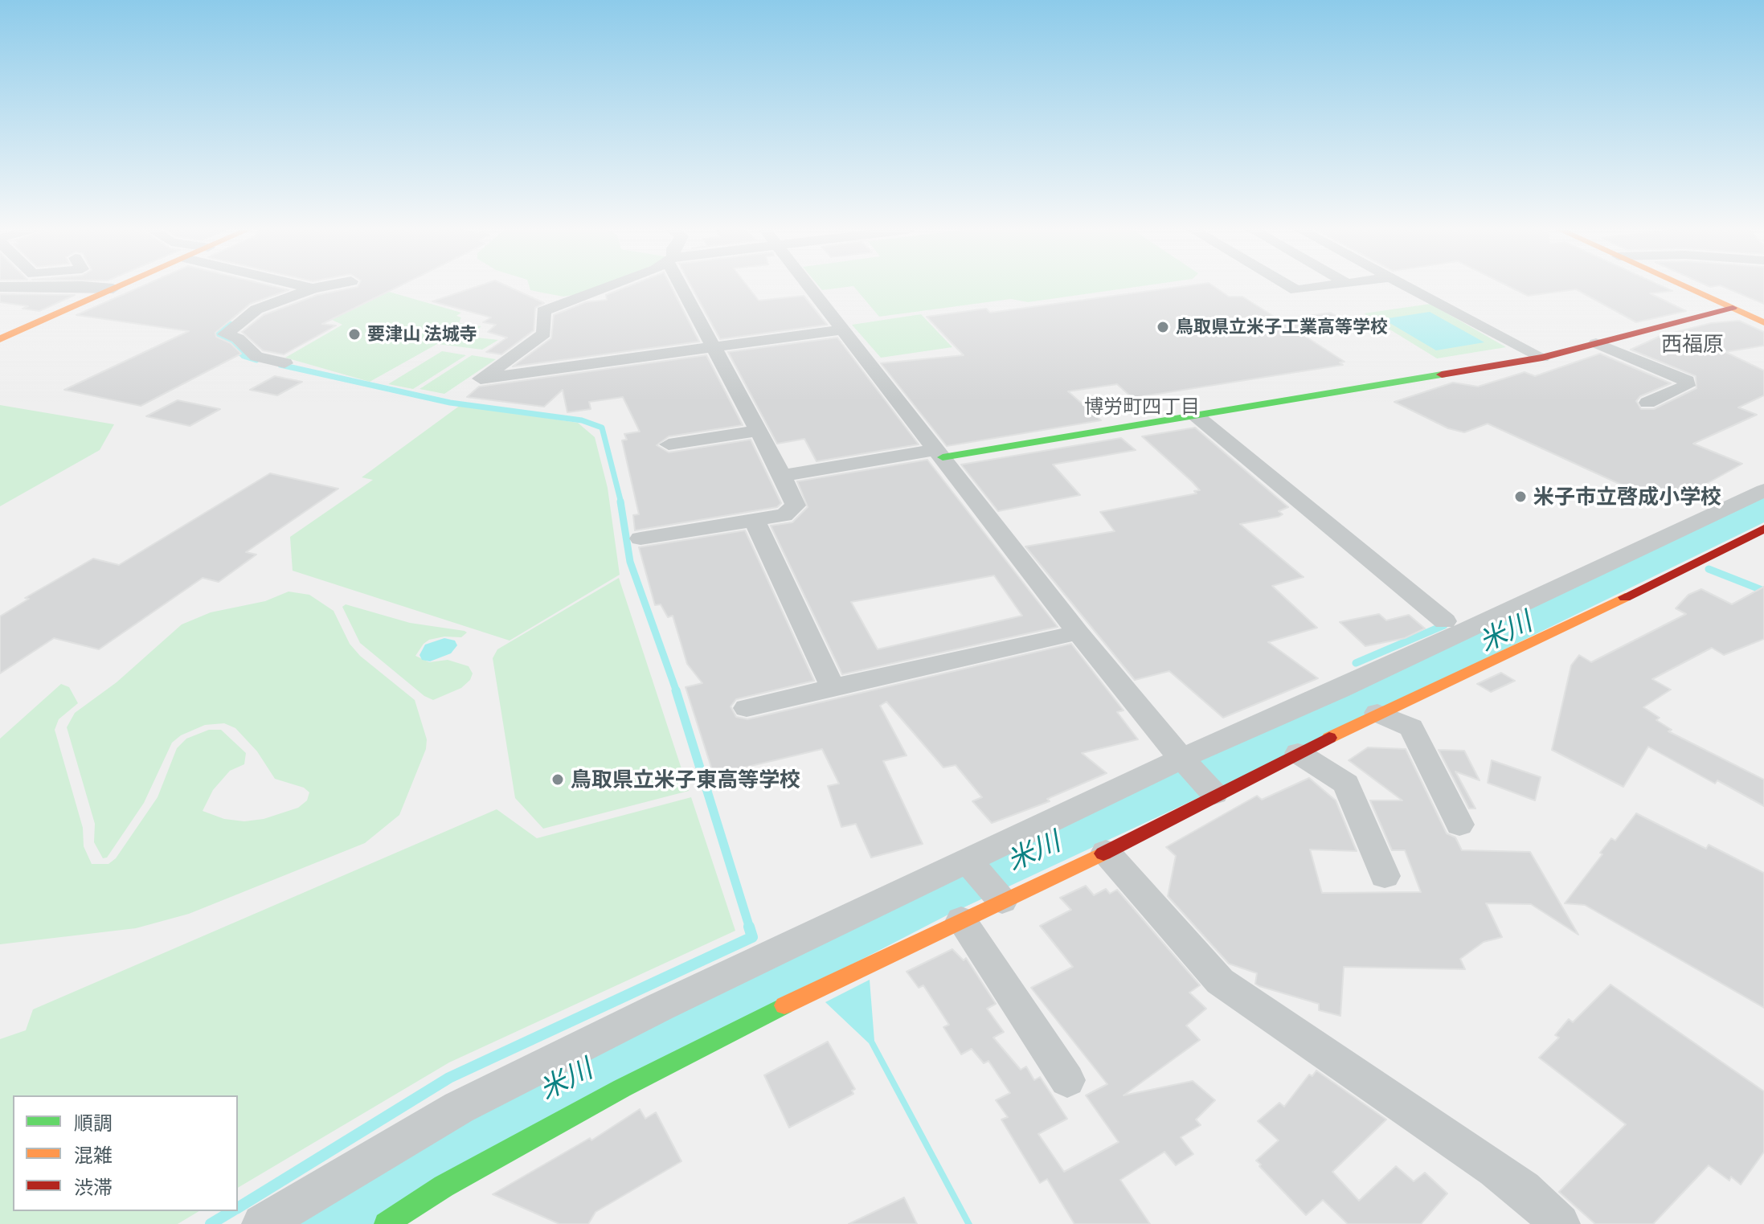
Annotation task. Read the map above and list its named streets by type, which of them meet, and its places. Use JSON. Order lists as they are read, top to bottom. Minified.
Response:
{"districts":["西福原","博労町四丁目"],"water":["米川"],"places":["鳥取県立米子工業高等学校","要津山 法城寺","米子市立啓成小学校","鳥取県立米子東高等学校"],"legend":["順調","混雑","渋滞"]}
